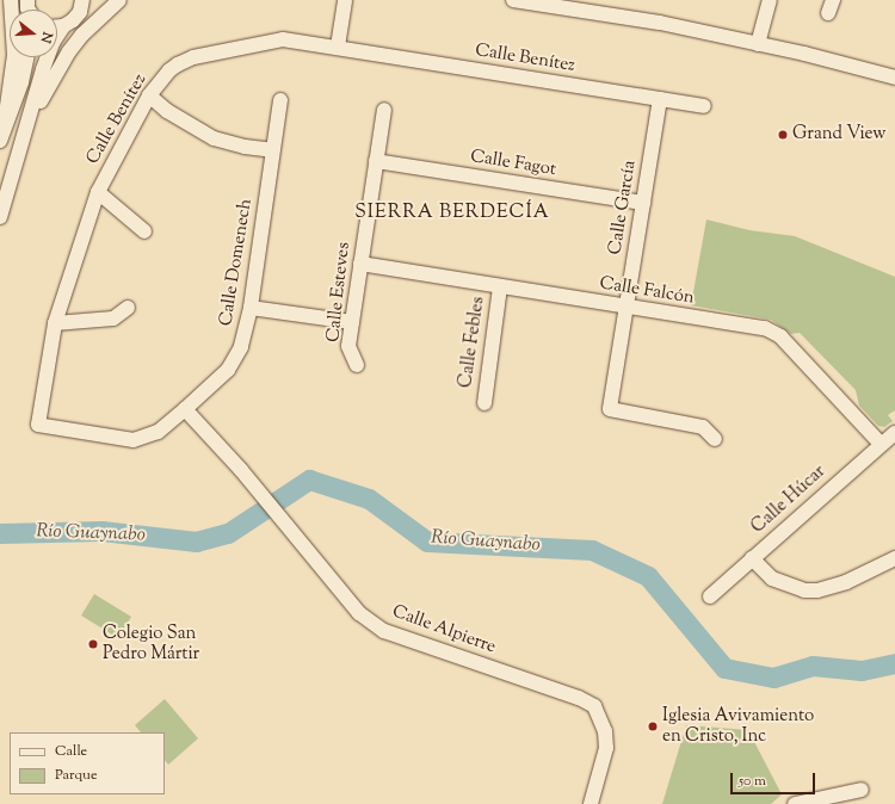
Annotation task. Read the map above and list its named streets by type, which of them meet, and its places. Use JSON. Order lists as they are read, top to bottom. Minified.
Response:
{"streets":{"street":["Calle Benítez","Calle Fagot","Calle García","Calle Domenech","Calle Falcón","Calle Esteves","Calle Febles","Calle Húcar","Calle Alpierre"]},"crossings":[["Calle Benítez","Calle García"],["Calle Benítez","Calle Domenech"],["Calle Benítez","Calle Alpierre"],["Calle Fagot","Calle García"],["Calle Fagot","Calle Esteves"],["Calle García","Calle Falcón"],["Calle Domenech","Calle Alpierre"],["Calle Falcón","Calle Esteves"],["Calle Falcón","Calle Febles"],["Calle Falcón","Calle Húcar"]],"districts":["SIERRA BERDECÍA"],"water":["Río Guaynabo"],"places":["Grand View","Colegio San Pedro Mártir","Iglesia Avivamiento en Cristo, Inc"],"legend":["Calle","Parque"],"scale_bar":"50 m","north":"right"}
